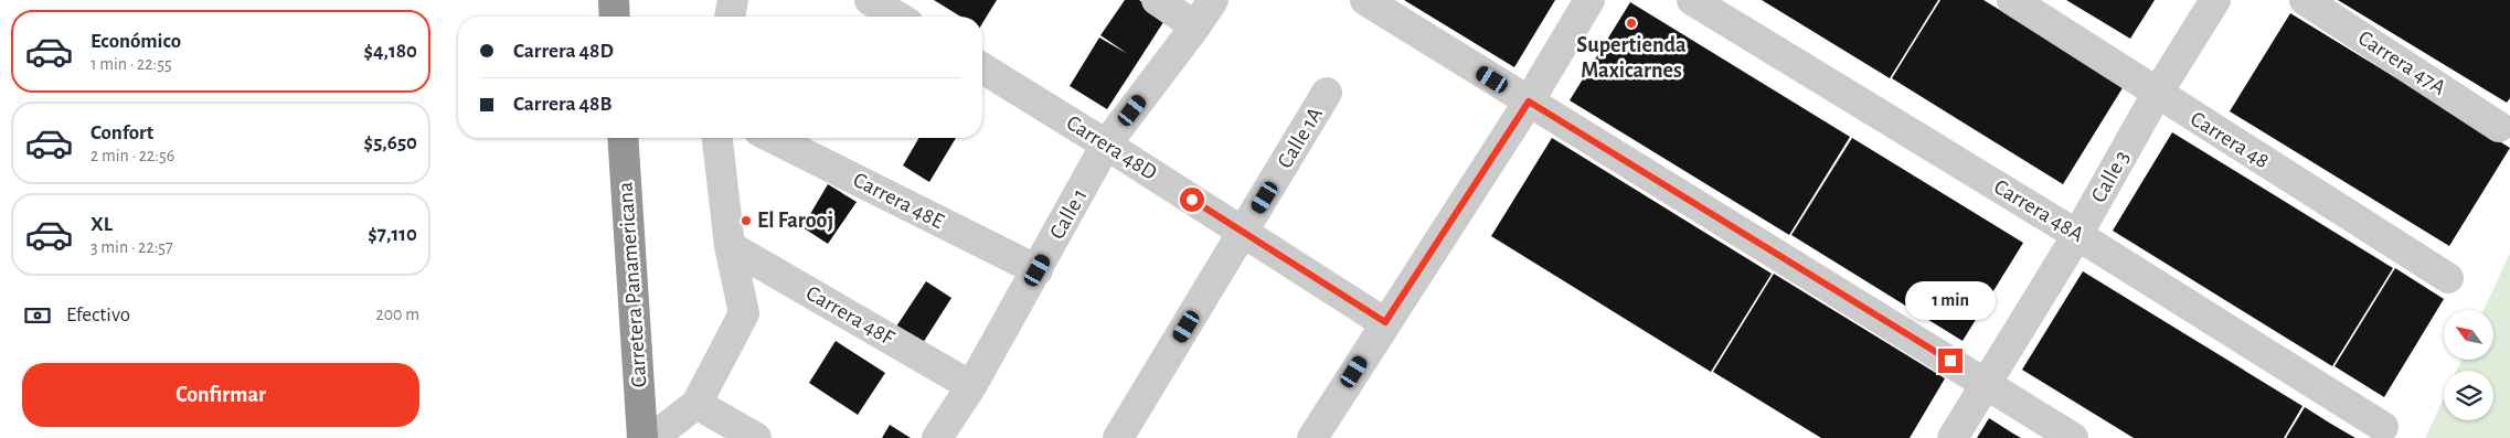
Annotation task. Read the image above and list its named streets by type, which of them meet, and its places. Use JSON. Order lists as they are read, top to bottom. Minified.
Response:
{"streets":{"highway":["Carretera Panamericana"],"street":["Carrera 47A","Calle 1A","Carrera 48","Carrera 48D","Calle 3","Carrera 48E","Carrera 48A","Calle 1","Carrera 48F"]},"crossings":[["Calle 1A","Carrera 48D"],["Carrera 48","Calle 3"],["Carrera 48D","Calle 1"],["Calle 3","Carrera 48A"],["Carrera 48E","Calle 1"],["Calle 1","Carrera 48F"]],"places":["Supertienda Maxicarnes","El Farooj"],"north":"top left","page":{"list":[{"name":"Económico","note":"1 min · 22:55","value":"$4,180"},{"name":"Confort","note":"2 min · 22:56","value":"$5,650"},{"name":"XL","note":"3 min · 22:57","value":"$7,110"}],"banner":["Carrera 48D","Carrera 48B"],"bubble":"1 min","pay":["Efectivo","200 m"],"buttons":"Confirmar"}}
